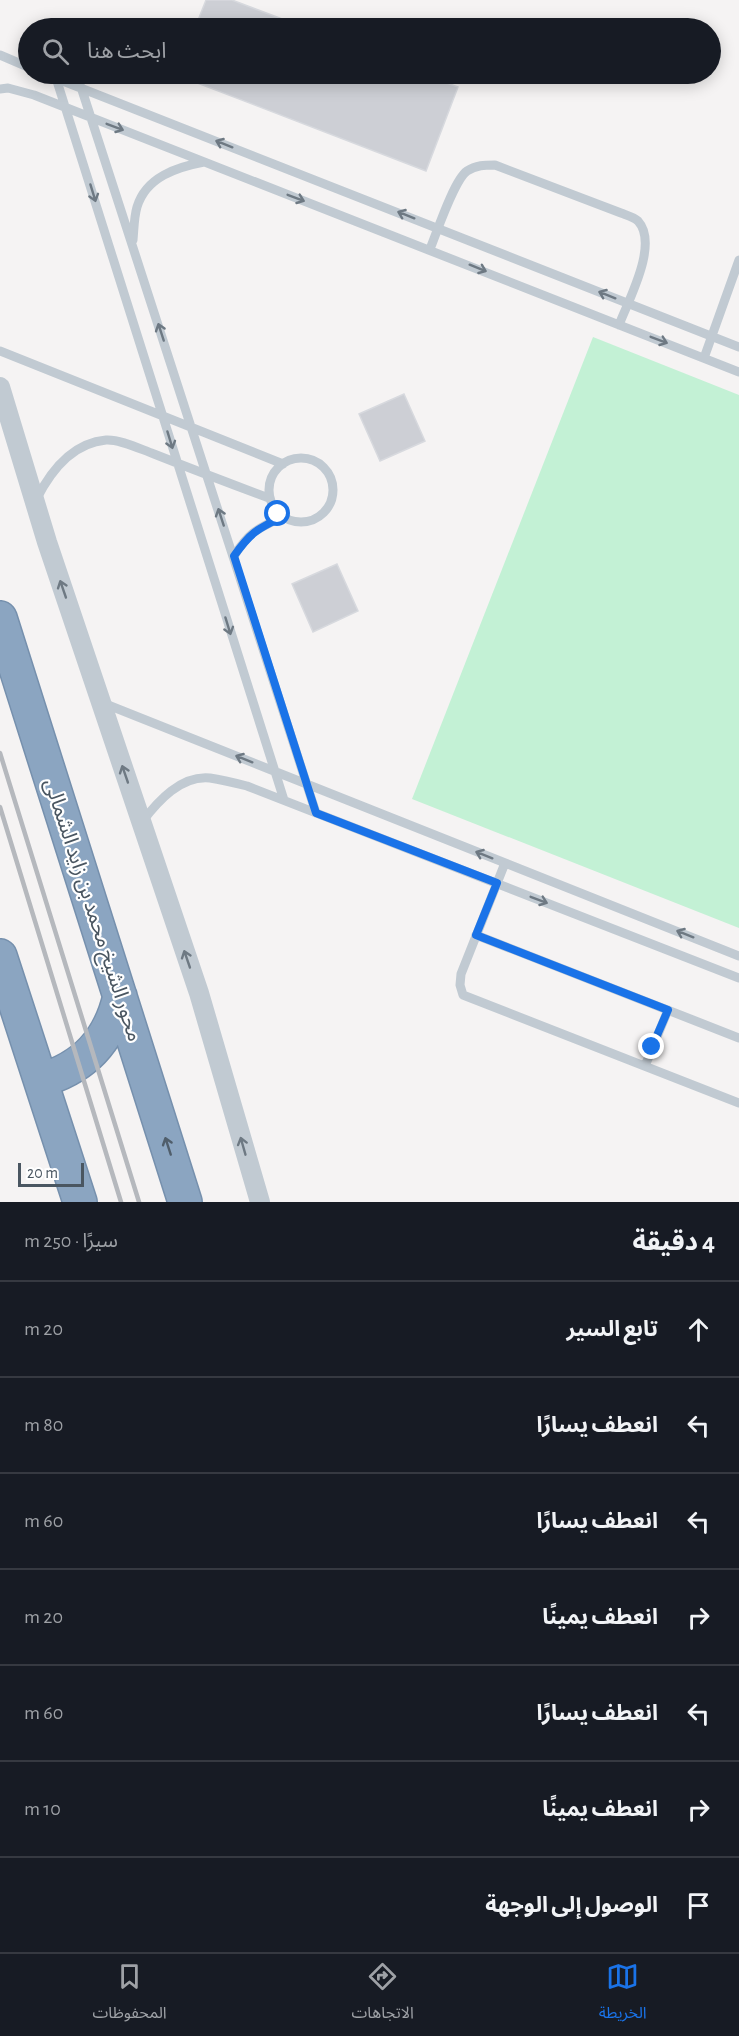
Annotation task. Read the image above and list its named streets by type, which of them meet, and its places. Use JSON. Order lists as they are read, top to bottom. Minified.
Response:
{"streets":{"highway":["محور الشيخ محمد بن زايد الشمالى"]},"scale_bar":"20 m","page":{"search":"ابحث هنا","scale":"20 m","heading":["4 دقيقة","سيرًا · 250 m"],"list":[["تابع السير","20 m"],["انعطف يسارًا","80 m"],["انعطف يسارًا","60 m"],["انعطف يمينًا","20 m"],["انعطف يسارًا","60 m"],["انعطف يمينًا","10 m"],"الوصول إلى الوجهة"],"nav":["الخريطة","الاتجاهات","المحفوظات"]}}
